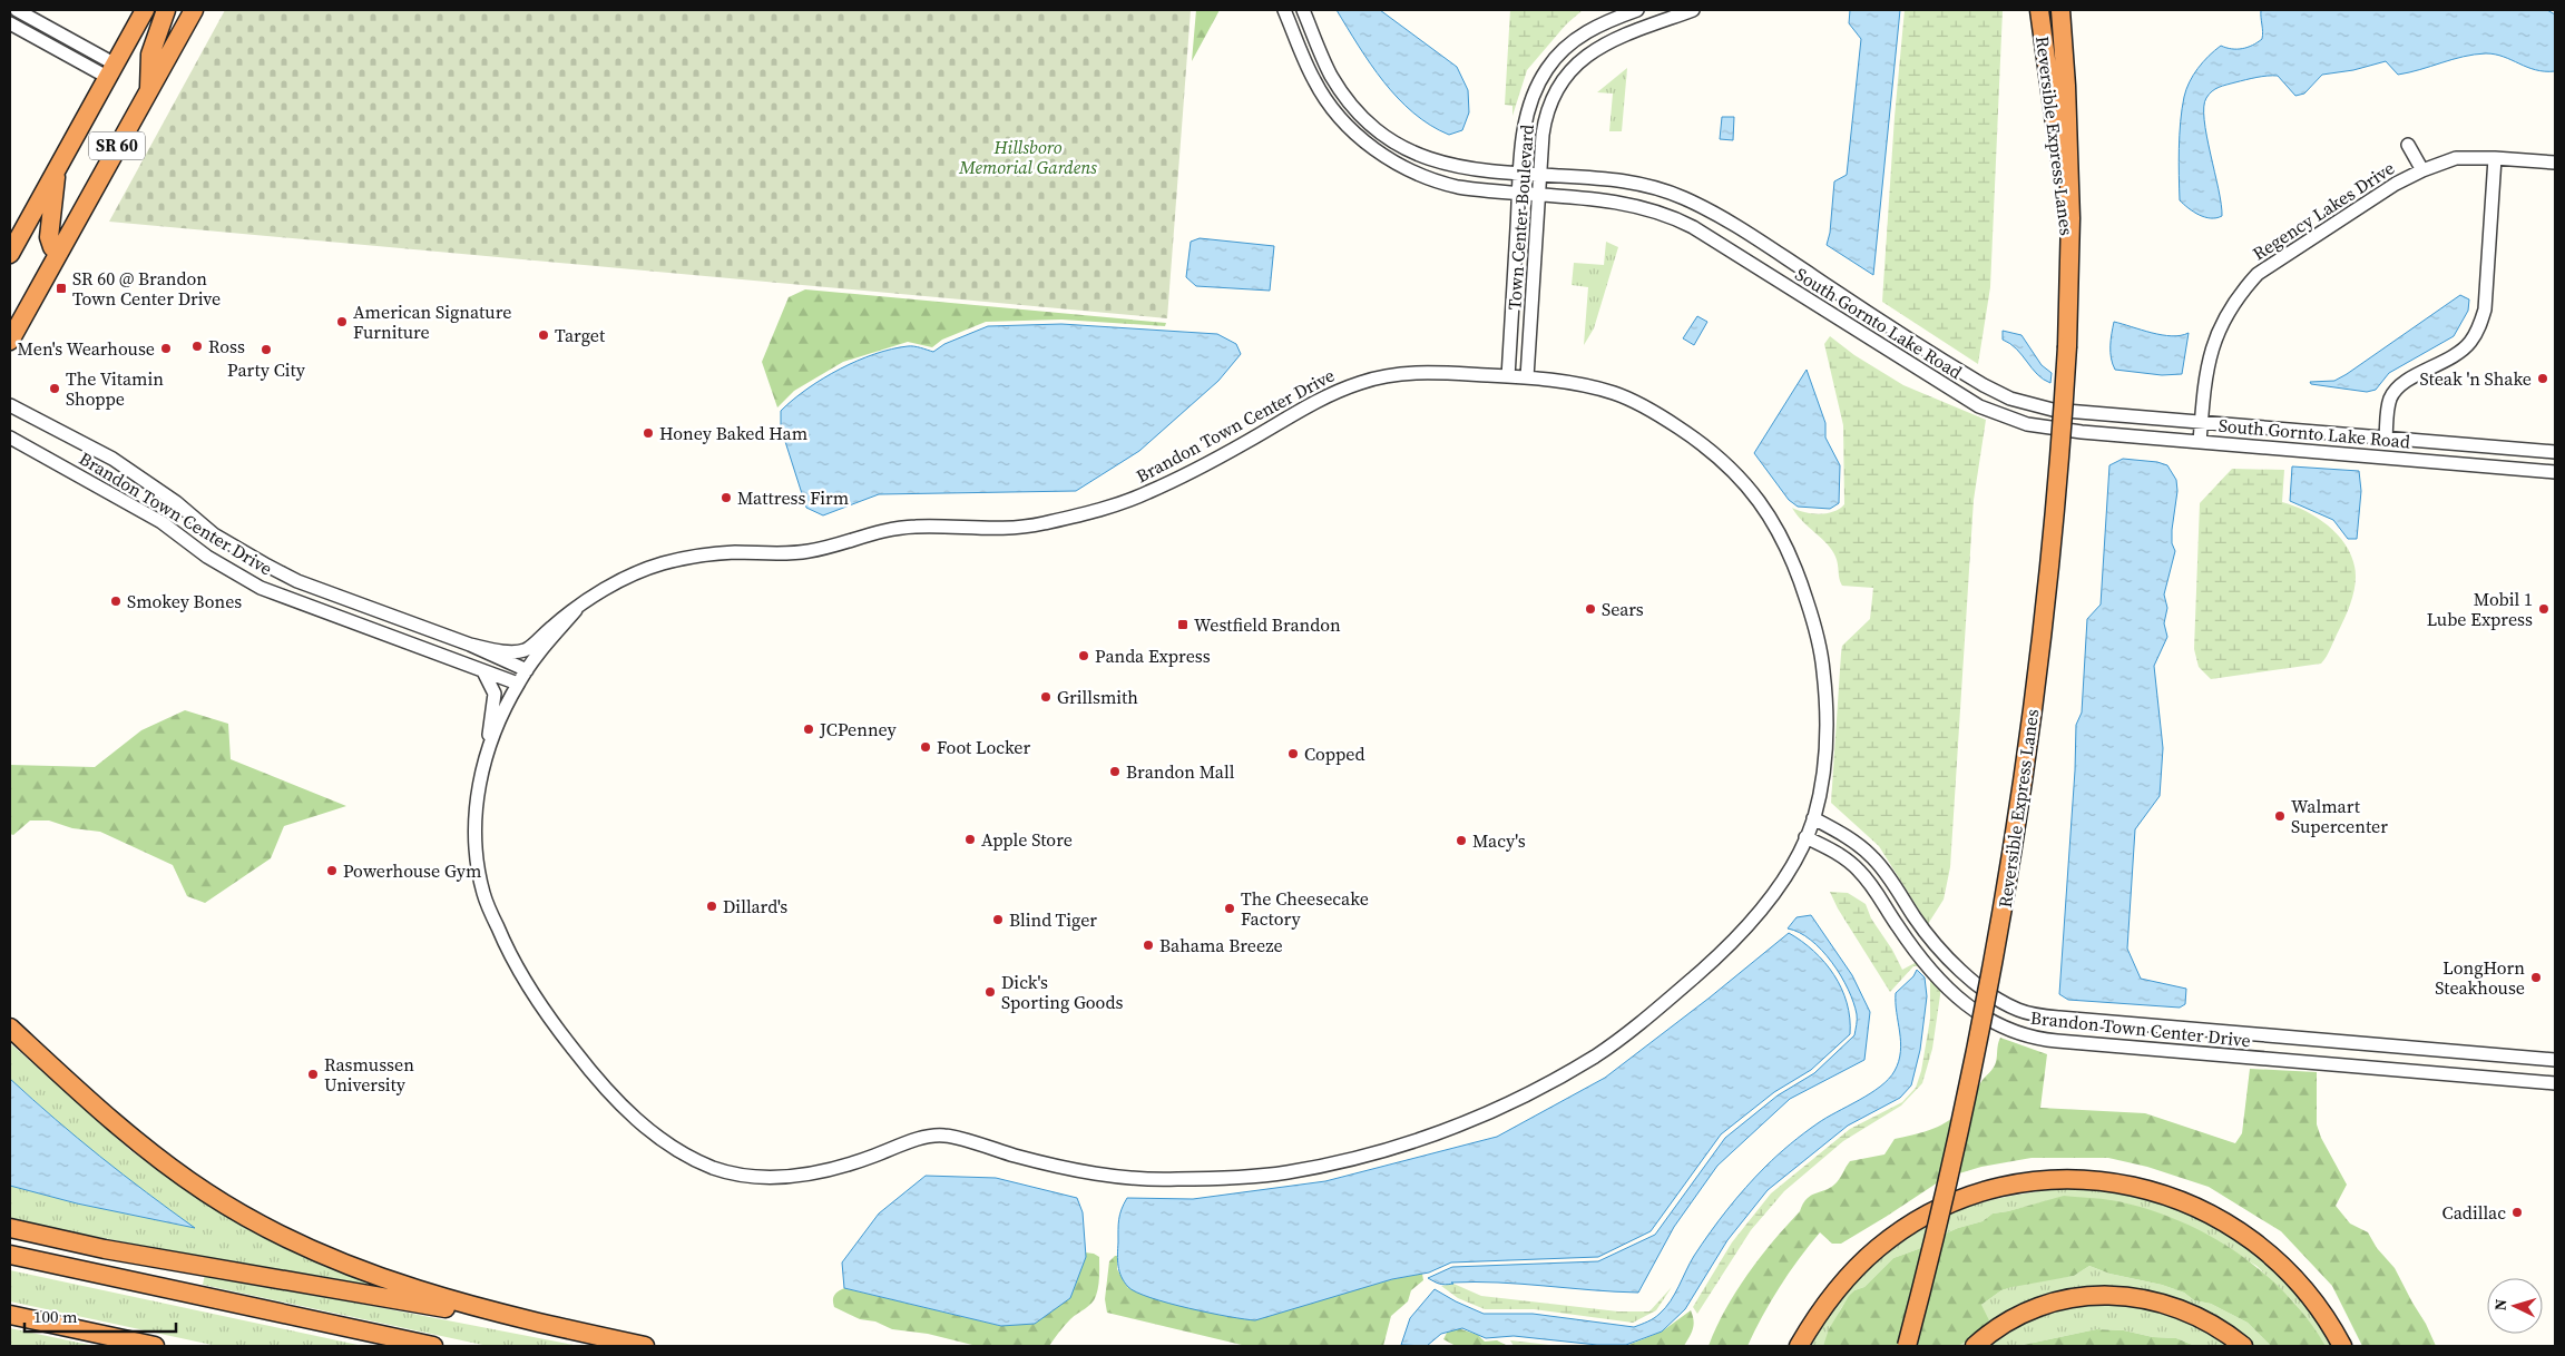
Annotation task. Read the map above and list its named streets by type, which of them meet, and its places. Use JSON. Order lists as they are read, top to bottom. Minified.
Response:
{"streets":{"highway":["Reversible Express Lanes","SR 60"],"street":["Regency Lakes Drive","Town Center Boulevard","South Gornto Lake Road","Brandon Town Center Drive"]},"crossings":[["Regency Lakes Drive","South Gornto Lake Road"],["Town Center Boulevard","South Gornto Lake Road"],["Town Center Boulevard","Brandon Town Center Drive"]],"parks":["Hillsboro Memorial Gardens"],"places":{"transit":["SR 60 @ Brandon Town Center Drive","Westfield Brandon"],"other":["American Signature Furniture","Target","Ross","Men's Wearhouse","Party City","Steak 'n Shake","The Vitamin Shoppe","Honey Baked Ham","Mattress Firm","Smokey Bones","Sears","Mobil 1 Lube Express","Panda Express","Grillsmith","JCPenney","Foot Locker","Copped","Brandon Mall","Walmart Supercenter","Apple Store","Macy's","Powerhouse Gym","Dillard's","The Cheesecake Factory","Blind Tiger","Bahama Breeze","LongHorn Steakhouse","Dick's Sporting Goods","Rasmussen University","Cadillac"]},"scale_bar":"100 m","north":"left"}
